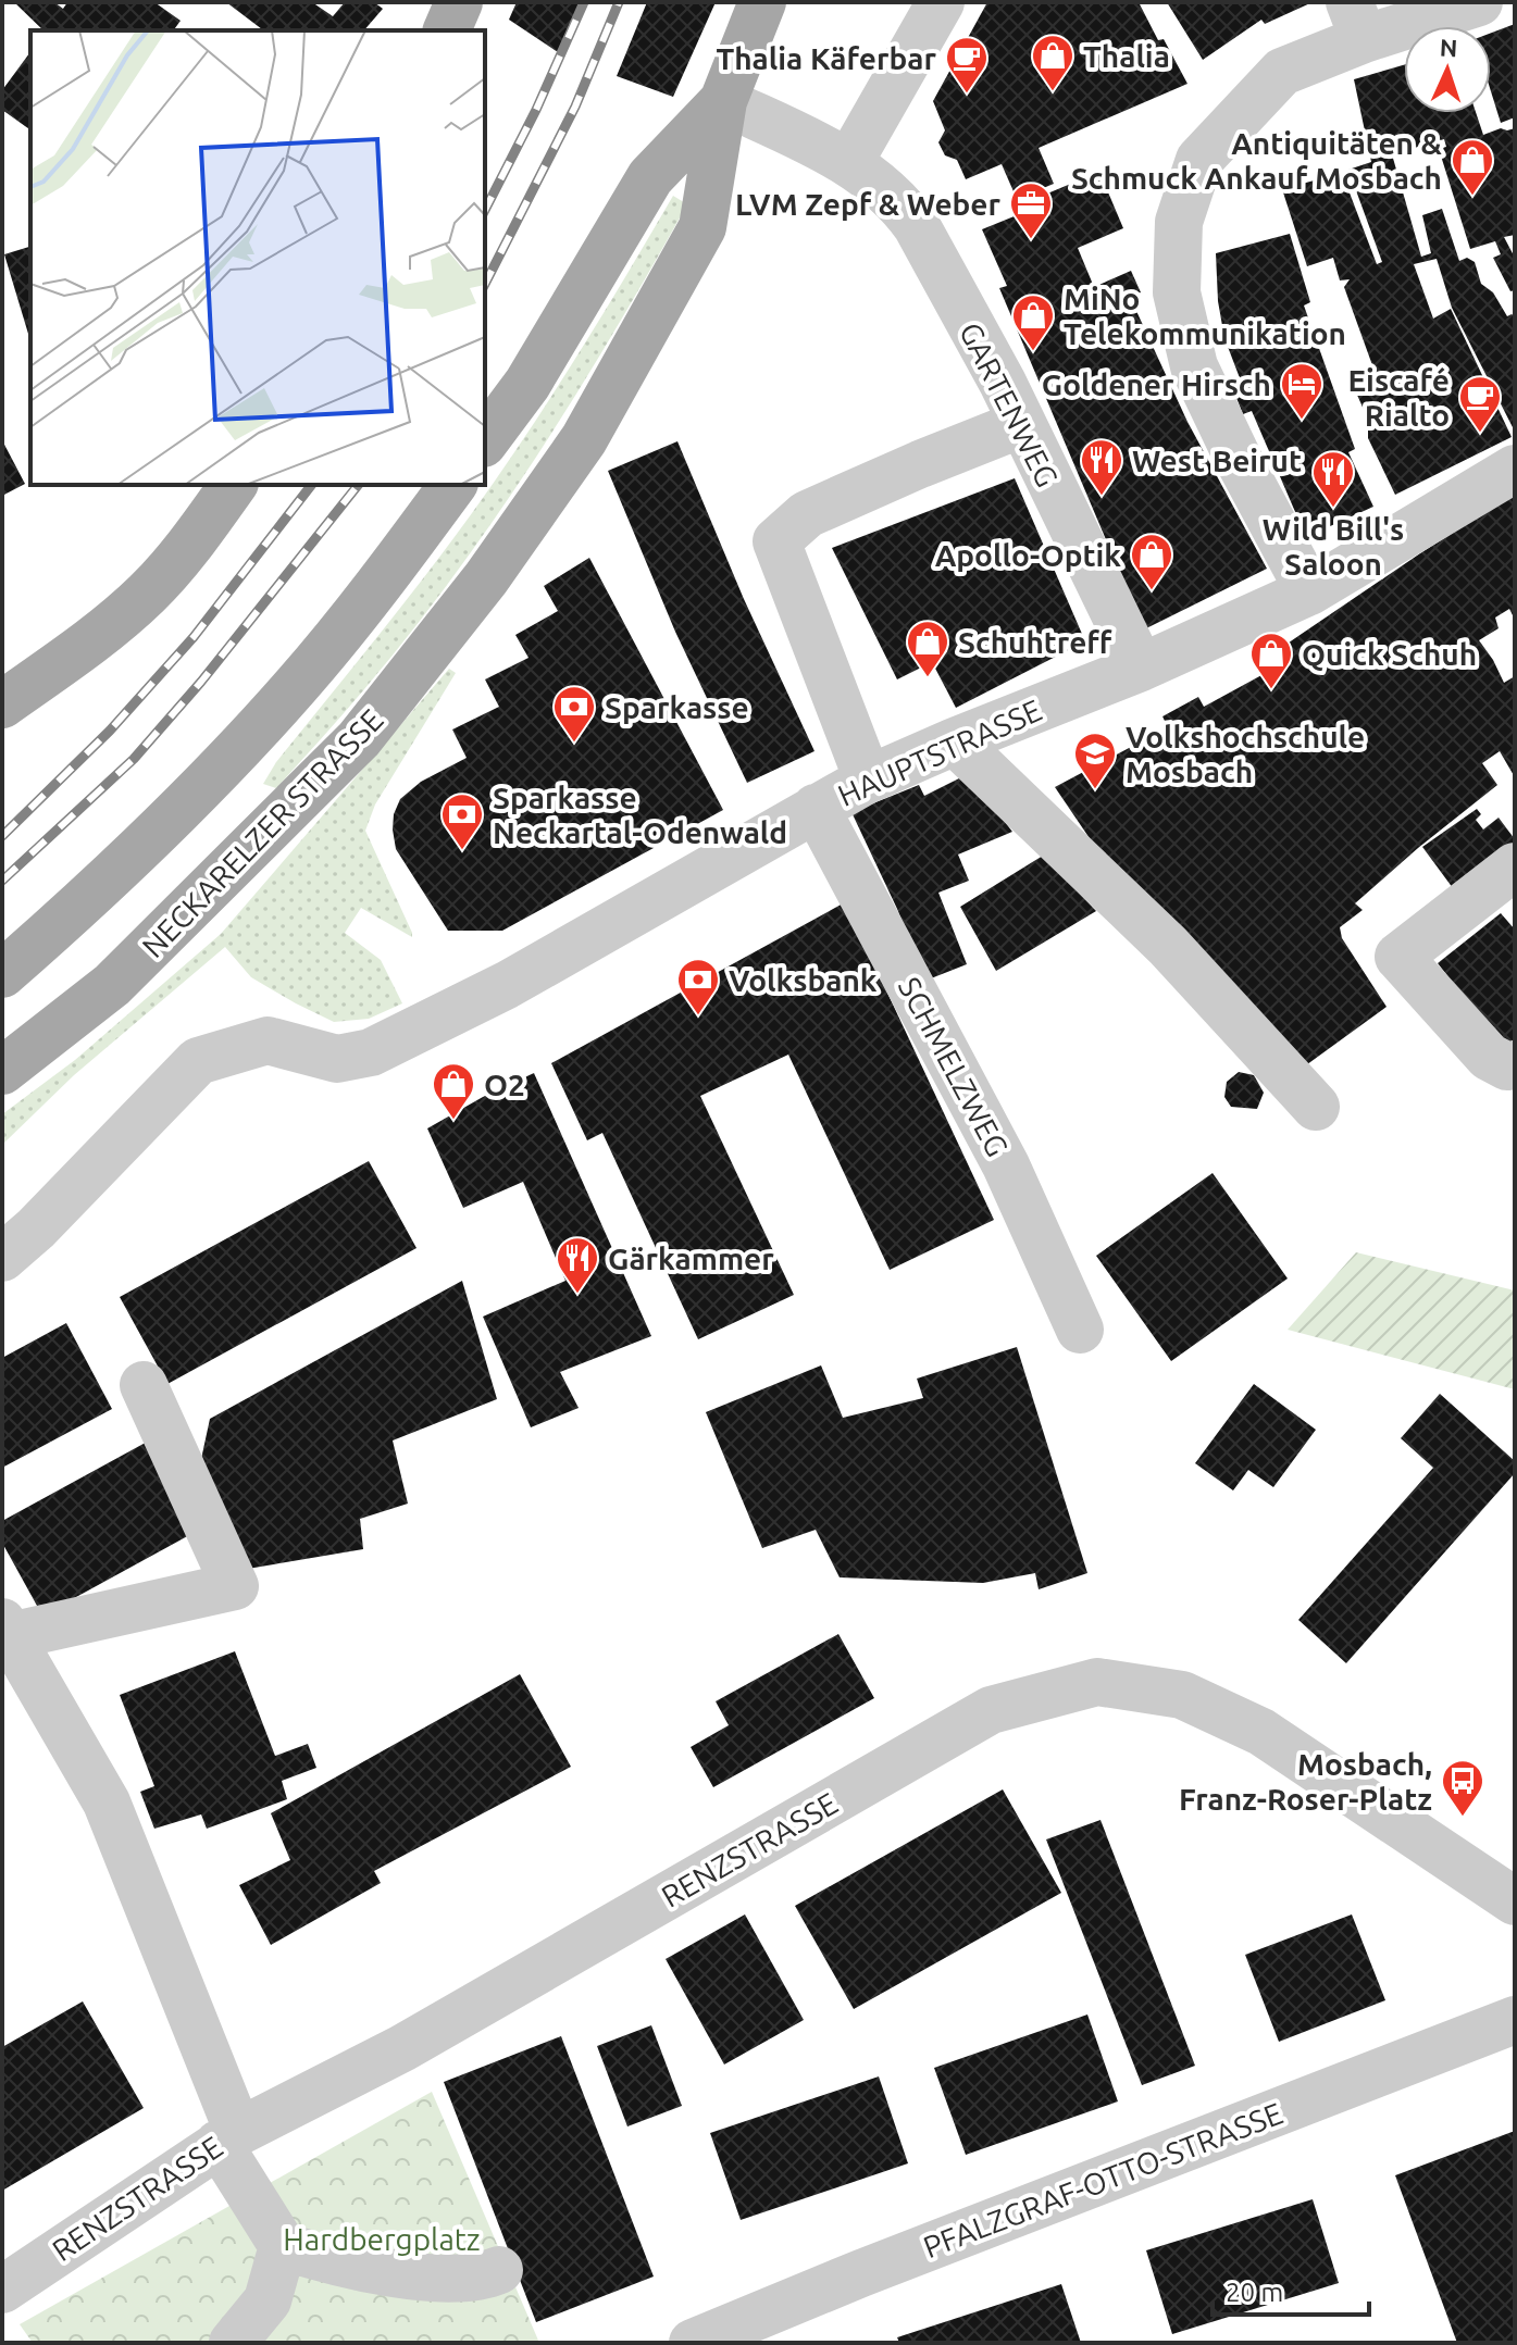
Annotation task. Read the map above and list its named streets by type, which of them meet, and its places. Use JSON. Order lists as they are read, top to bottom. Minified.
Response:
{"streets":{"main road":["NECKARELZER STRASSE"],"street":["GARTENWEG","HAUPTSTRASSE","SCHMELZWEG","RENZSTRASSE","PFALZGRAF-OTTO-STRASSE"]},"crossings":[["GARTENWEG","HAUPTSTRASSE"],["GARTENWEG","NECKARELZER STRASSE"],["HAUPTSTRASSE","SCHMELZWEG"]],"parks":["Hardbergplatz"],"places":{"shop":["Thalia","Antiquitäten & Schmuck Ankauf Mosbach","MiNo Telekommunikation","Apollo-Optik","Schuhtreff","Quick Schuh","O2"],"cafe":["Thalia Käferbar","Eiscafé Rialto"],"office":["LVM Zepf & Weber"],"hotel":["Goldener Hirsch"],"restaurant":["West Beirut","Wild Bill's Saloon","Gärkammer"],"bank":["Sparkasse","Sparkasse Neckartal-Odenwald","Volksbank"],"school or university":["Volkshochschule Mosbach"],"bus stop":["Mosbach, Franz-Roser-Platz"]},"scale_bar":"20 m","north":"top"}
